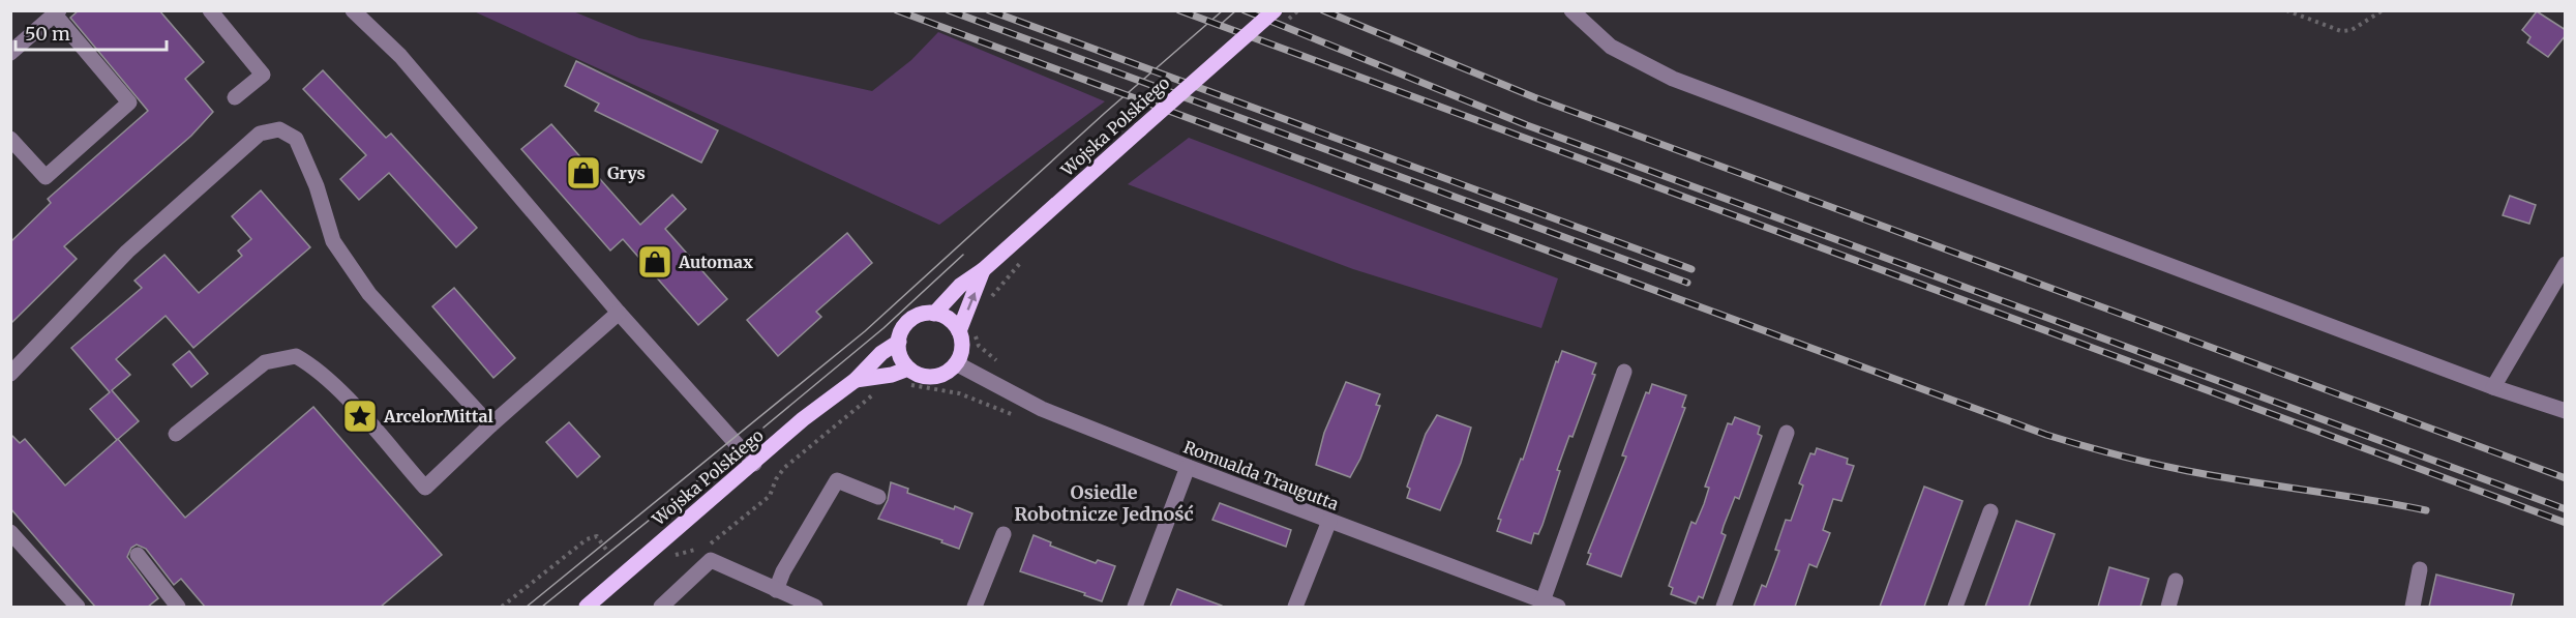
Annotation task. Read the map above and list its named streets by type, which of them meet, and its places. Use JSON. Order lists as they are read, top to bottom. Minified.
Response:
{"streets":{"main road":["Wojska Polskiego"],"street":["Romualda Traugutta"]},"crossings":[["Wojska Polskiego","Romualda Traugutta"]],"districts":["Osiedle Robotnicze Jedność"],"places":{"shop":["Grys","Automax"],"place":["ArcelorMittal"]},"scale_bar":"50 m"}
